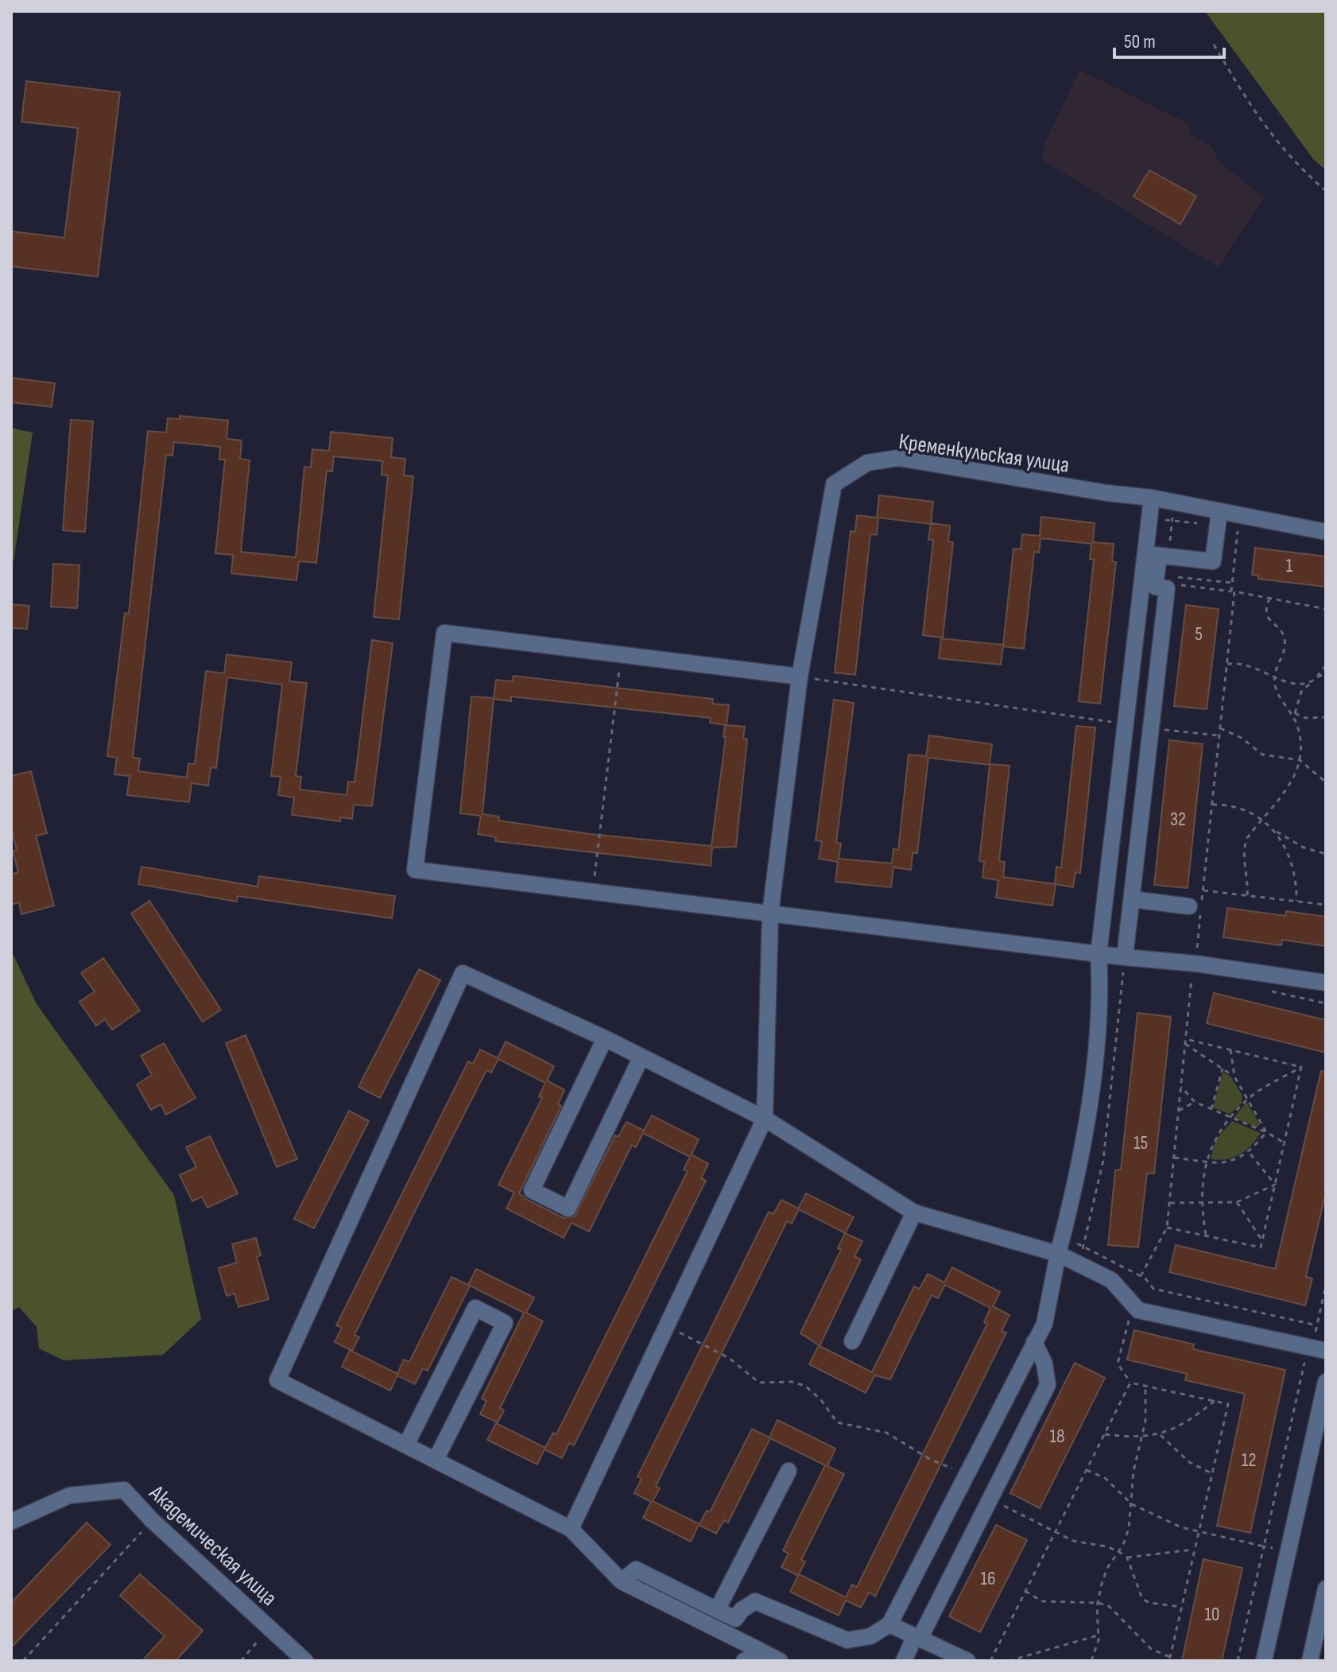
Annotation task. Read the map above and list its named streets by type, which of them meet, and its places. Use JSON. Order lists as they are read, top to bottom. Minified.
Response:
{"streets":{"street":["Кременкульская улица","Академическая улица"]},"house_numbers":["1","5","32","15","18","12","16","10"],"scale_bar":"50 m"}
